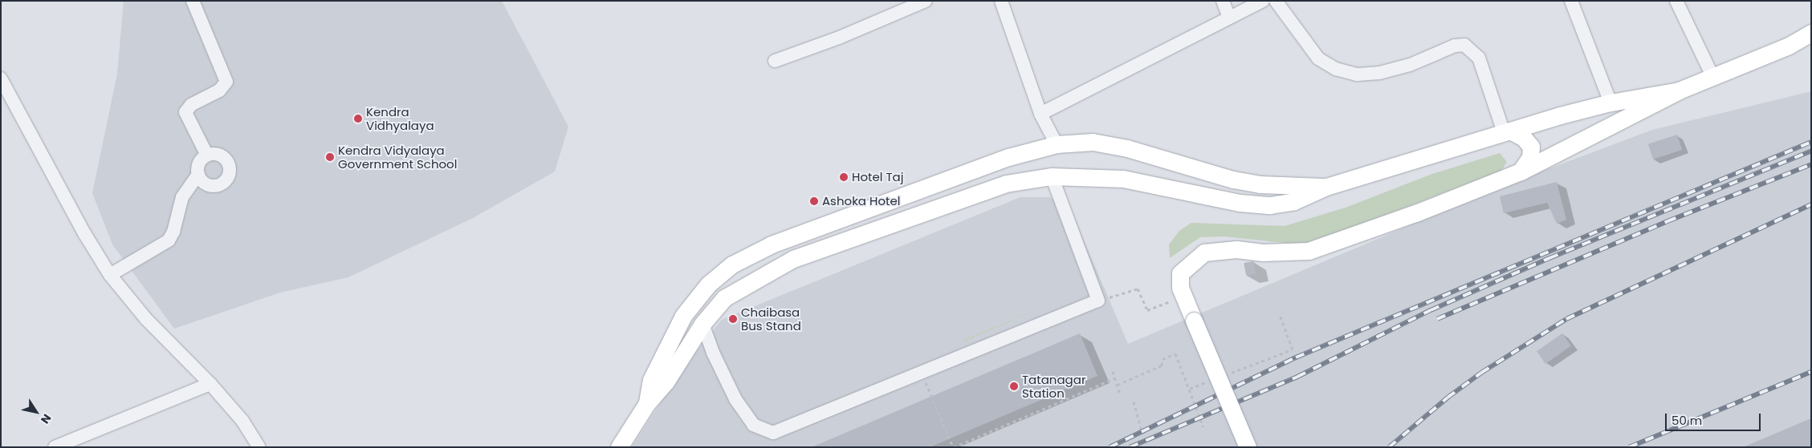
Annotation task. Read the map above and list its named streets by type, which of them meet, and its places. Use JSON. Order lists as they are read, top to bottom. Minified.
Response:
{"places":["Kendra Vidhyalaya","Kendra Vidyalaya Government School","Hotel Taj","Ashoka Hotel","Chaibasa Bus Stand","Tatanagar Station"],"scale_bar":"50 m","north":"bottom right"}
